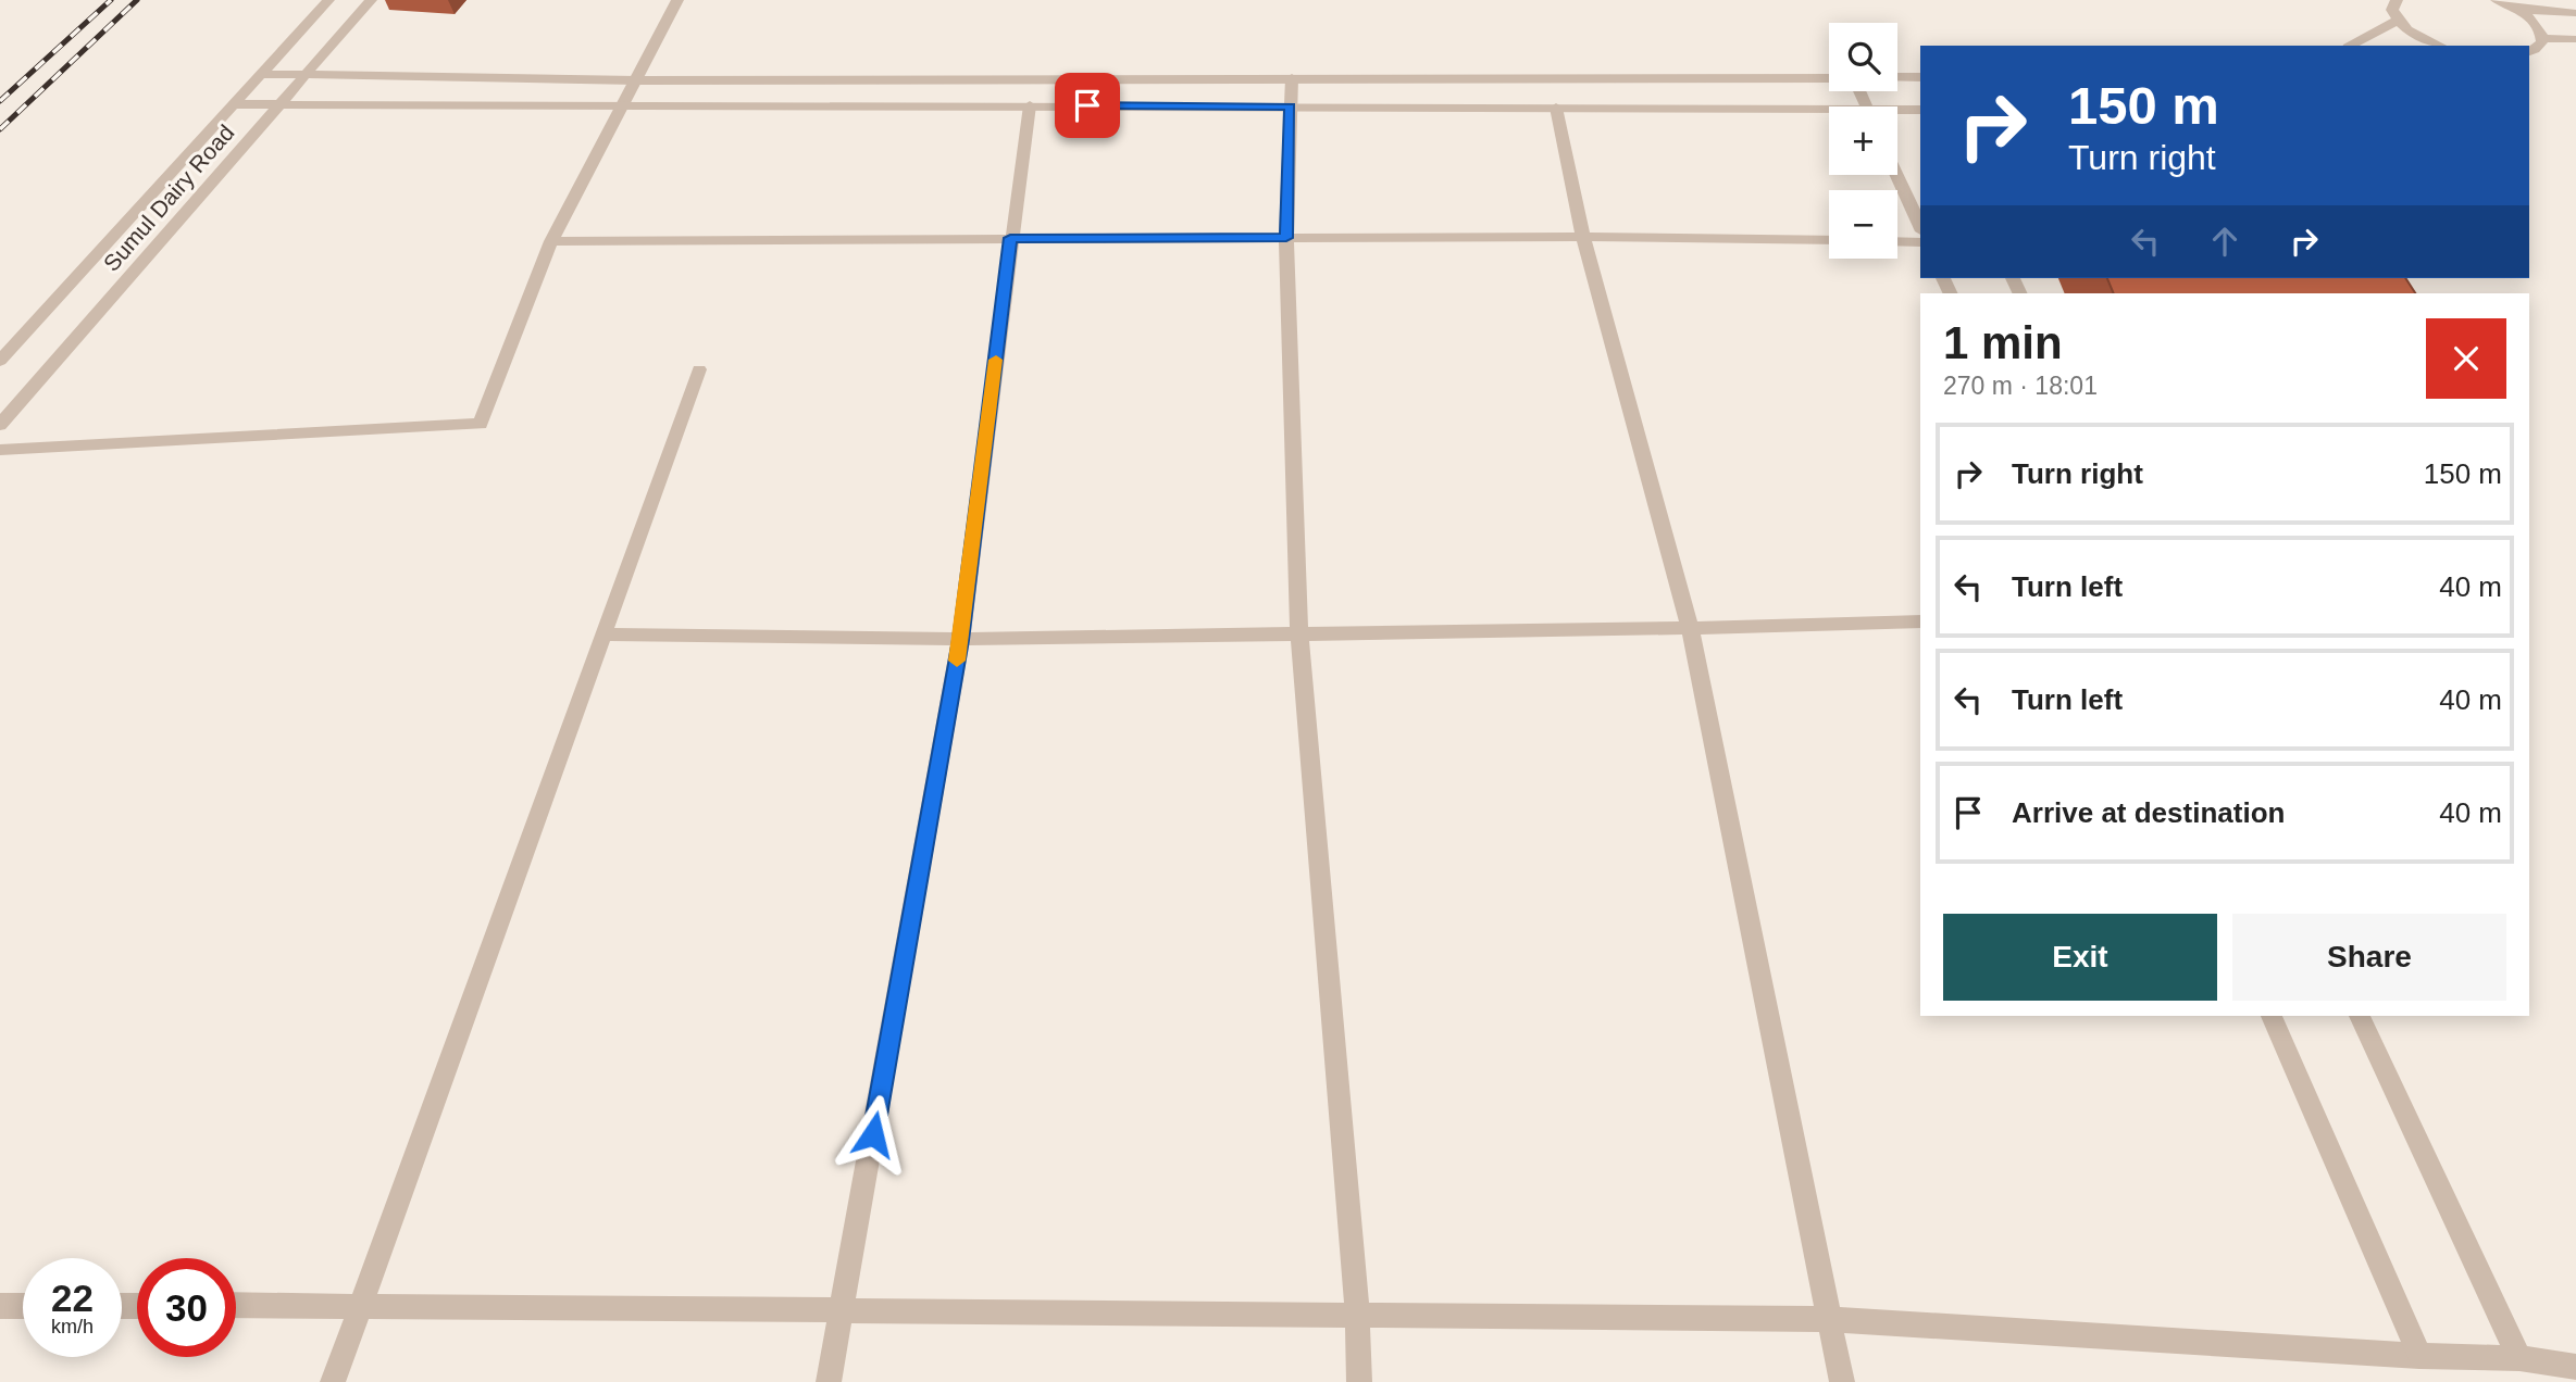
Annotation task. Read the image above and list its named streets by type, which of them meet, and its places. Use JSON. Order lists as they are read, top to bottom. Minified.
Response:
{"streets":{"street":["Sumul Dairy Road"]},"page":{"map_buttons":["+","−"],"turn":["150 m","Turn right"],"heading":["1 min","270 m · 18:01"],"list":[{"name":"Turn right","value":"150 m"},{"name":"Turn left","value":"40 m"},{"name":"Turn left","value":"40 m"},{"name":"Arrive at destination","value":"40 m"}],"buttons":["Exit","Share"],"speed":"22 km/h","limit":"30"}}
